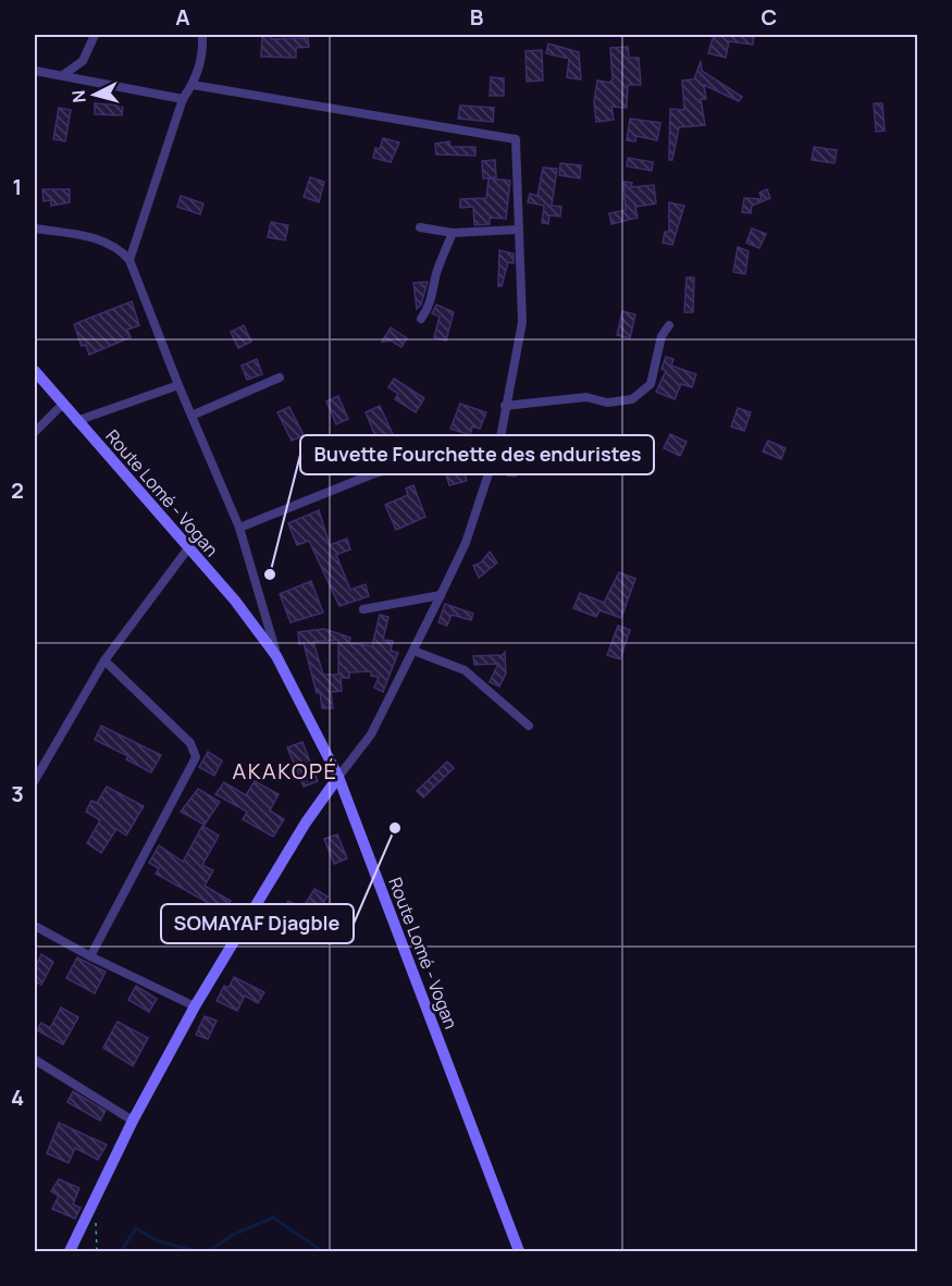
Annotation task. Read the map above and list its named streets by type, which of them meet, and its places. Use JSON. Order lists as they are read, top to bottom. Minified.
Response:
{"streets":{"main road":["Route Lomé - Vogan"]},"districts":["AKAKOPÉ"],"places":["Buvette Fourchette des enduristes","SOMAYAF Djagble"],"north":"left","grid":{"columns":["A","B","C"],"rows":["1","2","3","4"]}}
